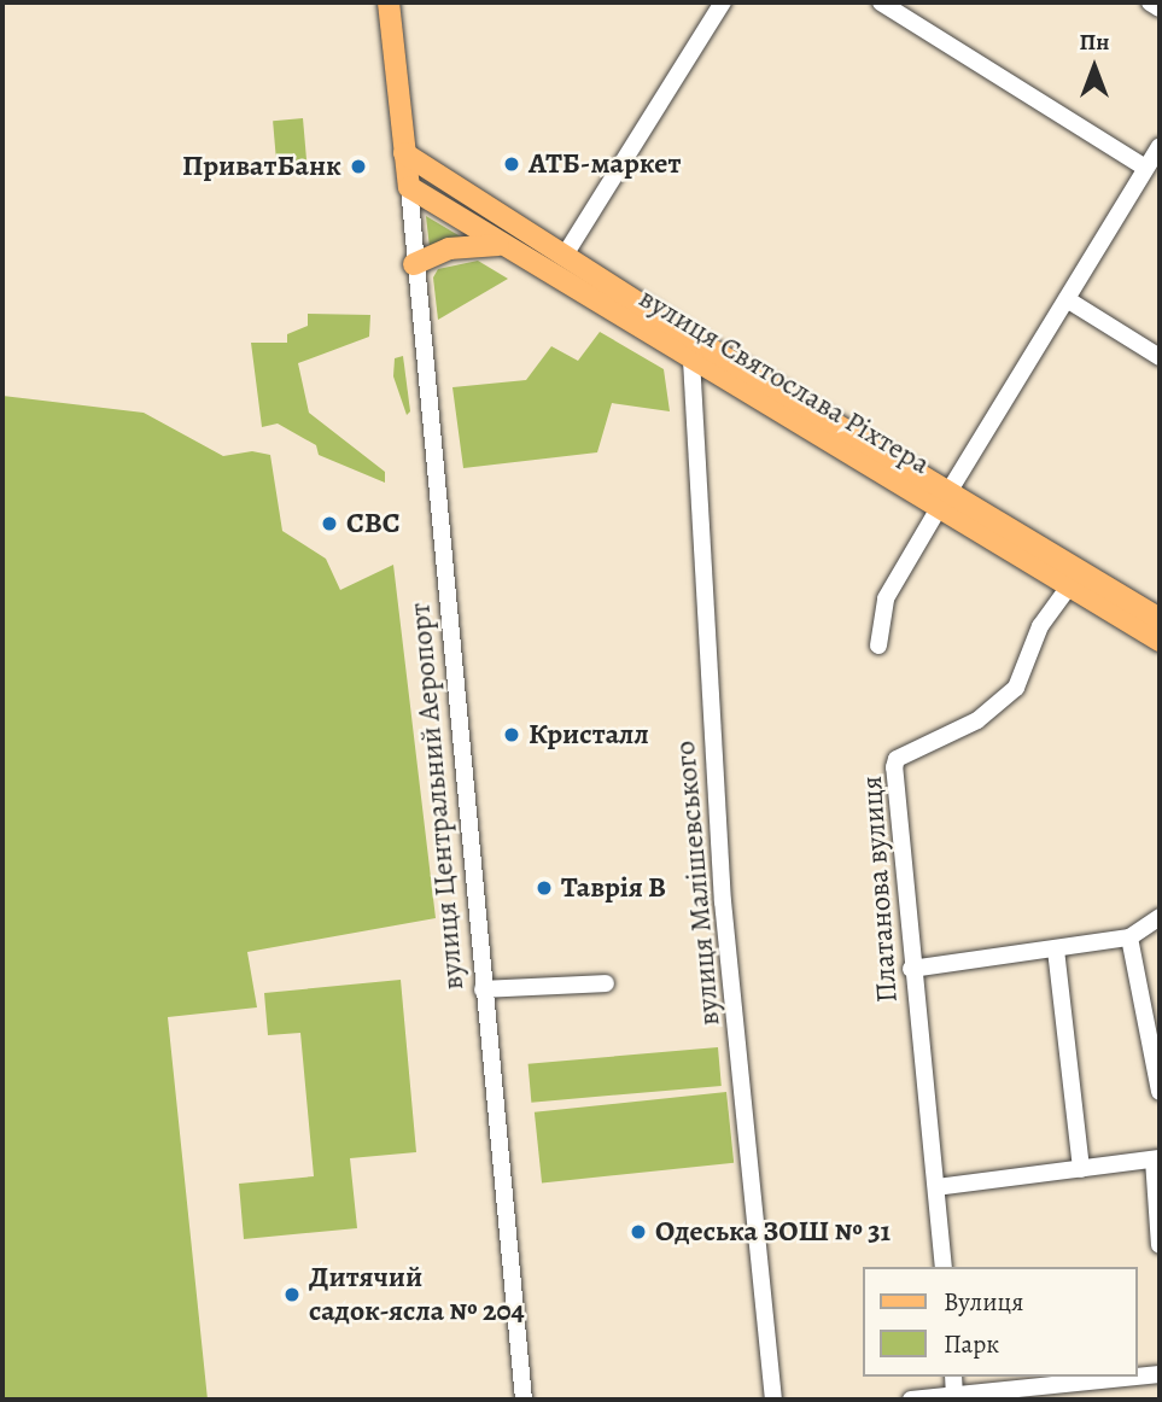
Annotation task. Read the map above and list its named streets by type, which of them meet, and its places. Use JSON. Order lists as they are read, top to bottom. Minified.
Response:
{"streets":{"main road":["вулиця Святослава Ріхтера"],"street":["вулиця Центральний Аеропорт","вулиця Малішевського","Платанова вулиця"]},"crossings":[["вулиця Святослава Ріхтера","вулиця Центральний Аеропорт"],["вулиця Святослава Ріхтера","вулиця Малішевського"],["вулиця Святослава Ріхтера","Платанова вулиця"]],"places":["АТБ-маркет","ПриватБанк","СВС","Кристалл","Таврія В","Одеська ЗОШ № 31","Дитячий садок-ясла № 204"],"legend":["Вулиця","Парк"],"north":"top"}
